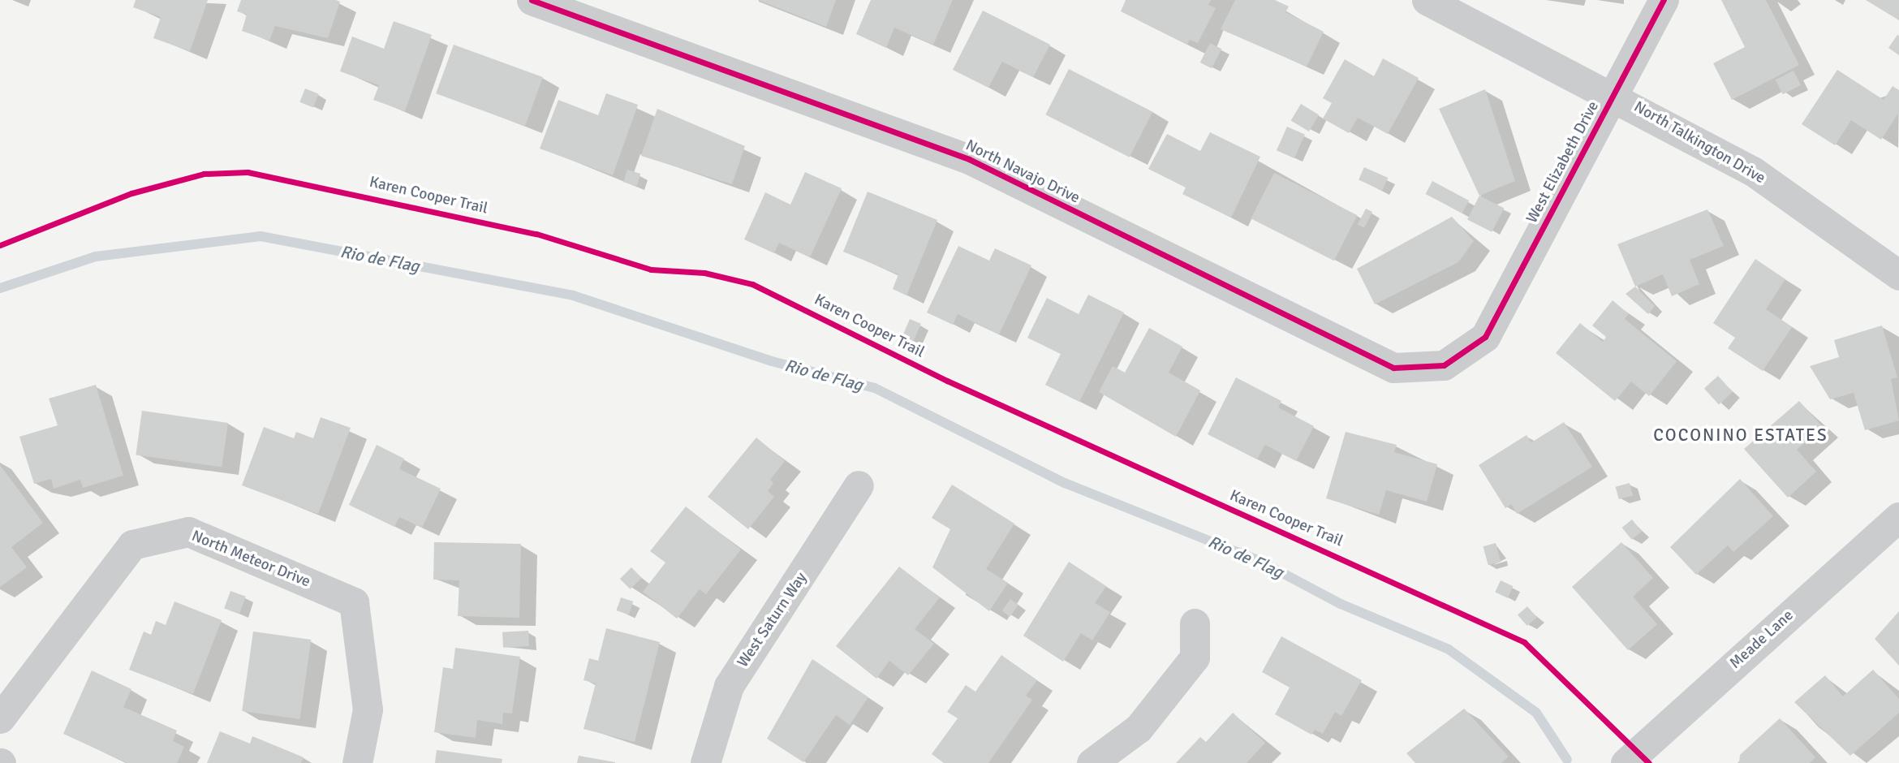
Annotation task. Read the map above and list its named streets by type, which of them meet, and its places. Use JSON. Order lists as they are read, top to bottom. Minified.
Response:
{"streets":{"street":["North Talkington Drive","West Elizabeth Drive","North Navajo Drive","North Meteor Drive","West Saturn Way","Meade Lane"],"cycle path":["Karen Cooper Trail"]},"crossings":[["North Talkington Drive","West Elizabeth Drive"],["West Elizabeth Drive","North Navajo Drive"]],"districts":["COCONINO ESTATES"],"water":["Rio de Flag"]}
